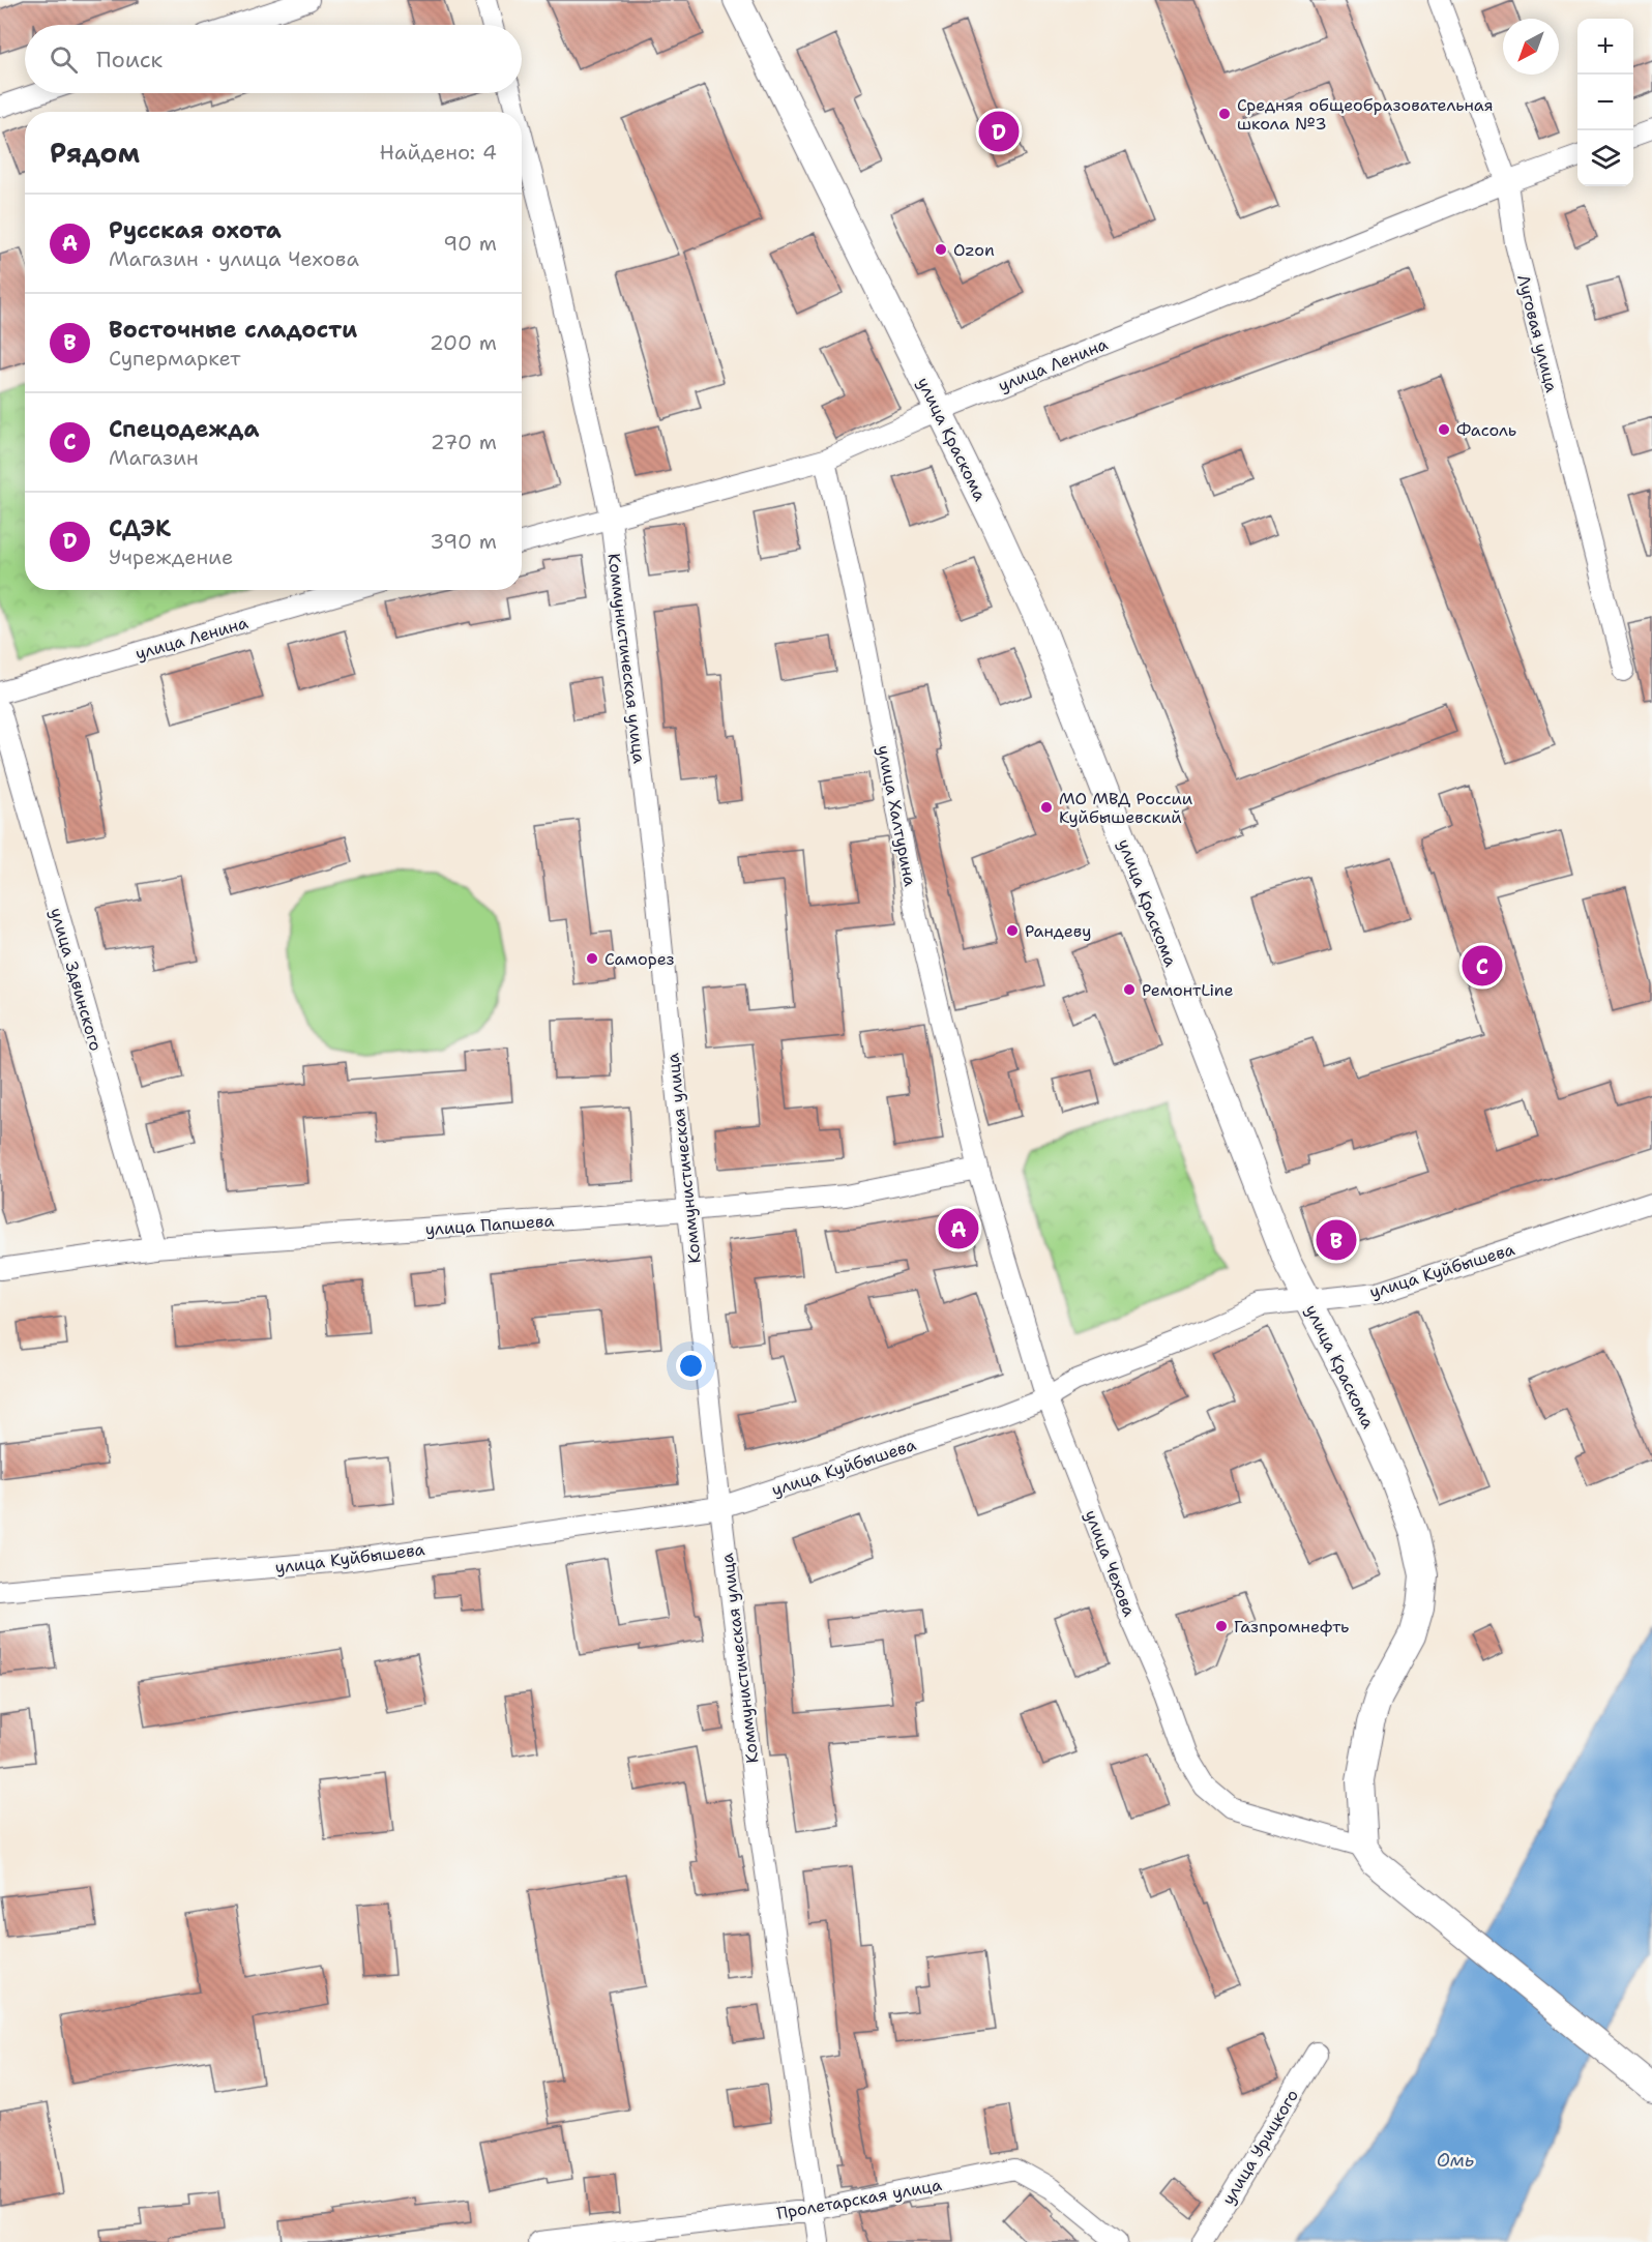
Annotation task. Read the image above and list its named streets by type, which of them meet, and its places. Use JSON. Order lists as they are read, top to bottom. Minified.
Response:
{"streets":{"main road":["улица Краскома"],"street":["Луговая улица","улица Ленина","Коммунистическая улица","улица Халтурина","улица Здвинского","улица Папшева","улица Куйбышева","улица Чехова","улица Урицкого","Пролетарская улица"]},"crossings":[["Луговая улица","улица Ленина"],["улица Ленина","улица Краскома"],["улица Ленина","Коммунистическая улица"],["улица Ленина","улица Халтурина"],["улица Краскома","улица Куйбышева"],["улица Краскома","улица Чехова"],["Коммунистическая улица","улица Папшева"],["Коммунистическая улица","улица Куйбышева"],["Коммунистическая улица","Пролетарская улица"],["улица Халтурина","улица Папшева"],["улица Халтурина","улица Чехова"],["улица Здвинского","улица Папшева"],["улица Папшева","улица Чехова"],["улица Куйбышева","улица Чехова"]],"water":["Омь"],"places":["Средняя общеобразовательная школа №3","Ozon","Фасоль","МО МВД России Куйбышевский","Рандеву","Саморез","РемонтLine","Газпромнефть"],"north":"bottom left","page":{"map_buttons":["+","−"],"search":"Поиск","pins":["D","C","A","B"],"heading":["Рядом","Найдено: 4"],"list":[{"mark":"A","name":"Русская охота","note":"Магазин · улица Чехова","value":"90 m"},{"mark":"B","name":"Восточные сладости","note":"Супермаркет","value":"200 m"},{"mark":"C","name":"Спецодежда","note":"Магазин","value":"270 m"},{"mark":"D","name":"СДЭК","note":"Учреждение","value":"390 m"}]}}
